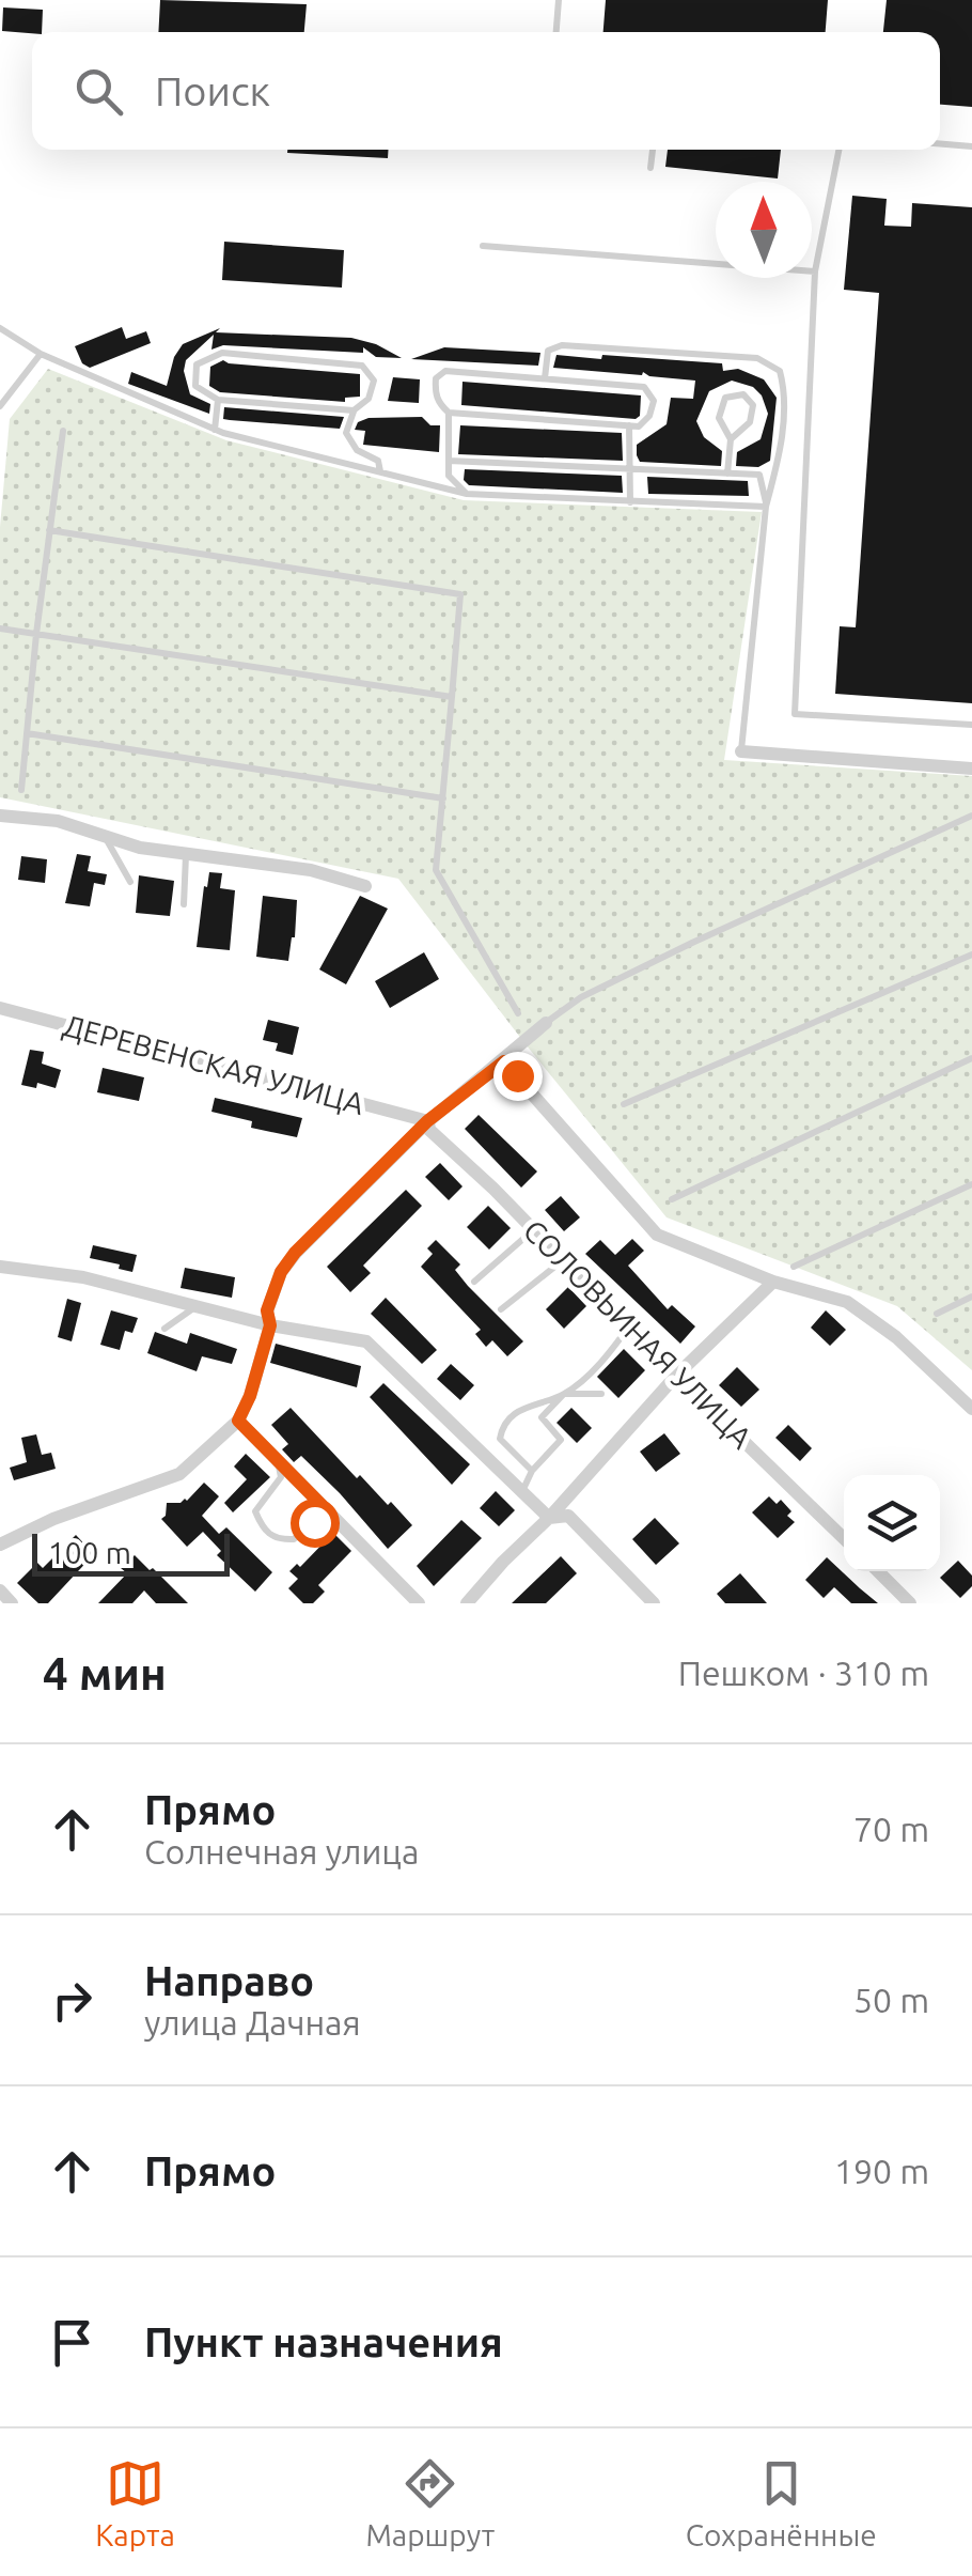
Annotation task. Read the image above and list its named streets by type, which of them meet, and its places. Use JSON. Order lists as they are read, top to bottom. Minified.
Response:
{"streets":{"street":["ДЕРЕВЕНСКАЯ УЛИЦА","СОЛОВЬИНАЯ УЛИЦА"]},"crossings":[["ДЕРЕВЕНСКАЯ УЛИЦА","СОЛОВЬИНАЯ УЛИЦА"]],"scale_bar":"100 m","north":"top","page":{"search":"Поиск","scale":"100 m","heading":["4 мин","Пешком · 310 m"],"list":[["Прямо","Солнечная улица","70 m"],["Направо","улица Дачная","50 m"],["Прямо","190 m"],"Пункт назначения"],"nav":["Карта","Маршрут","Сохранённые"]}}
